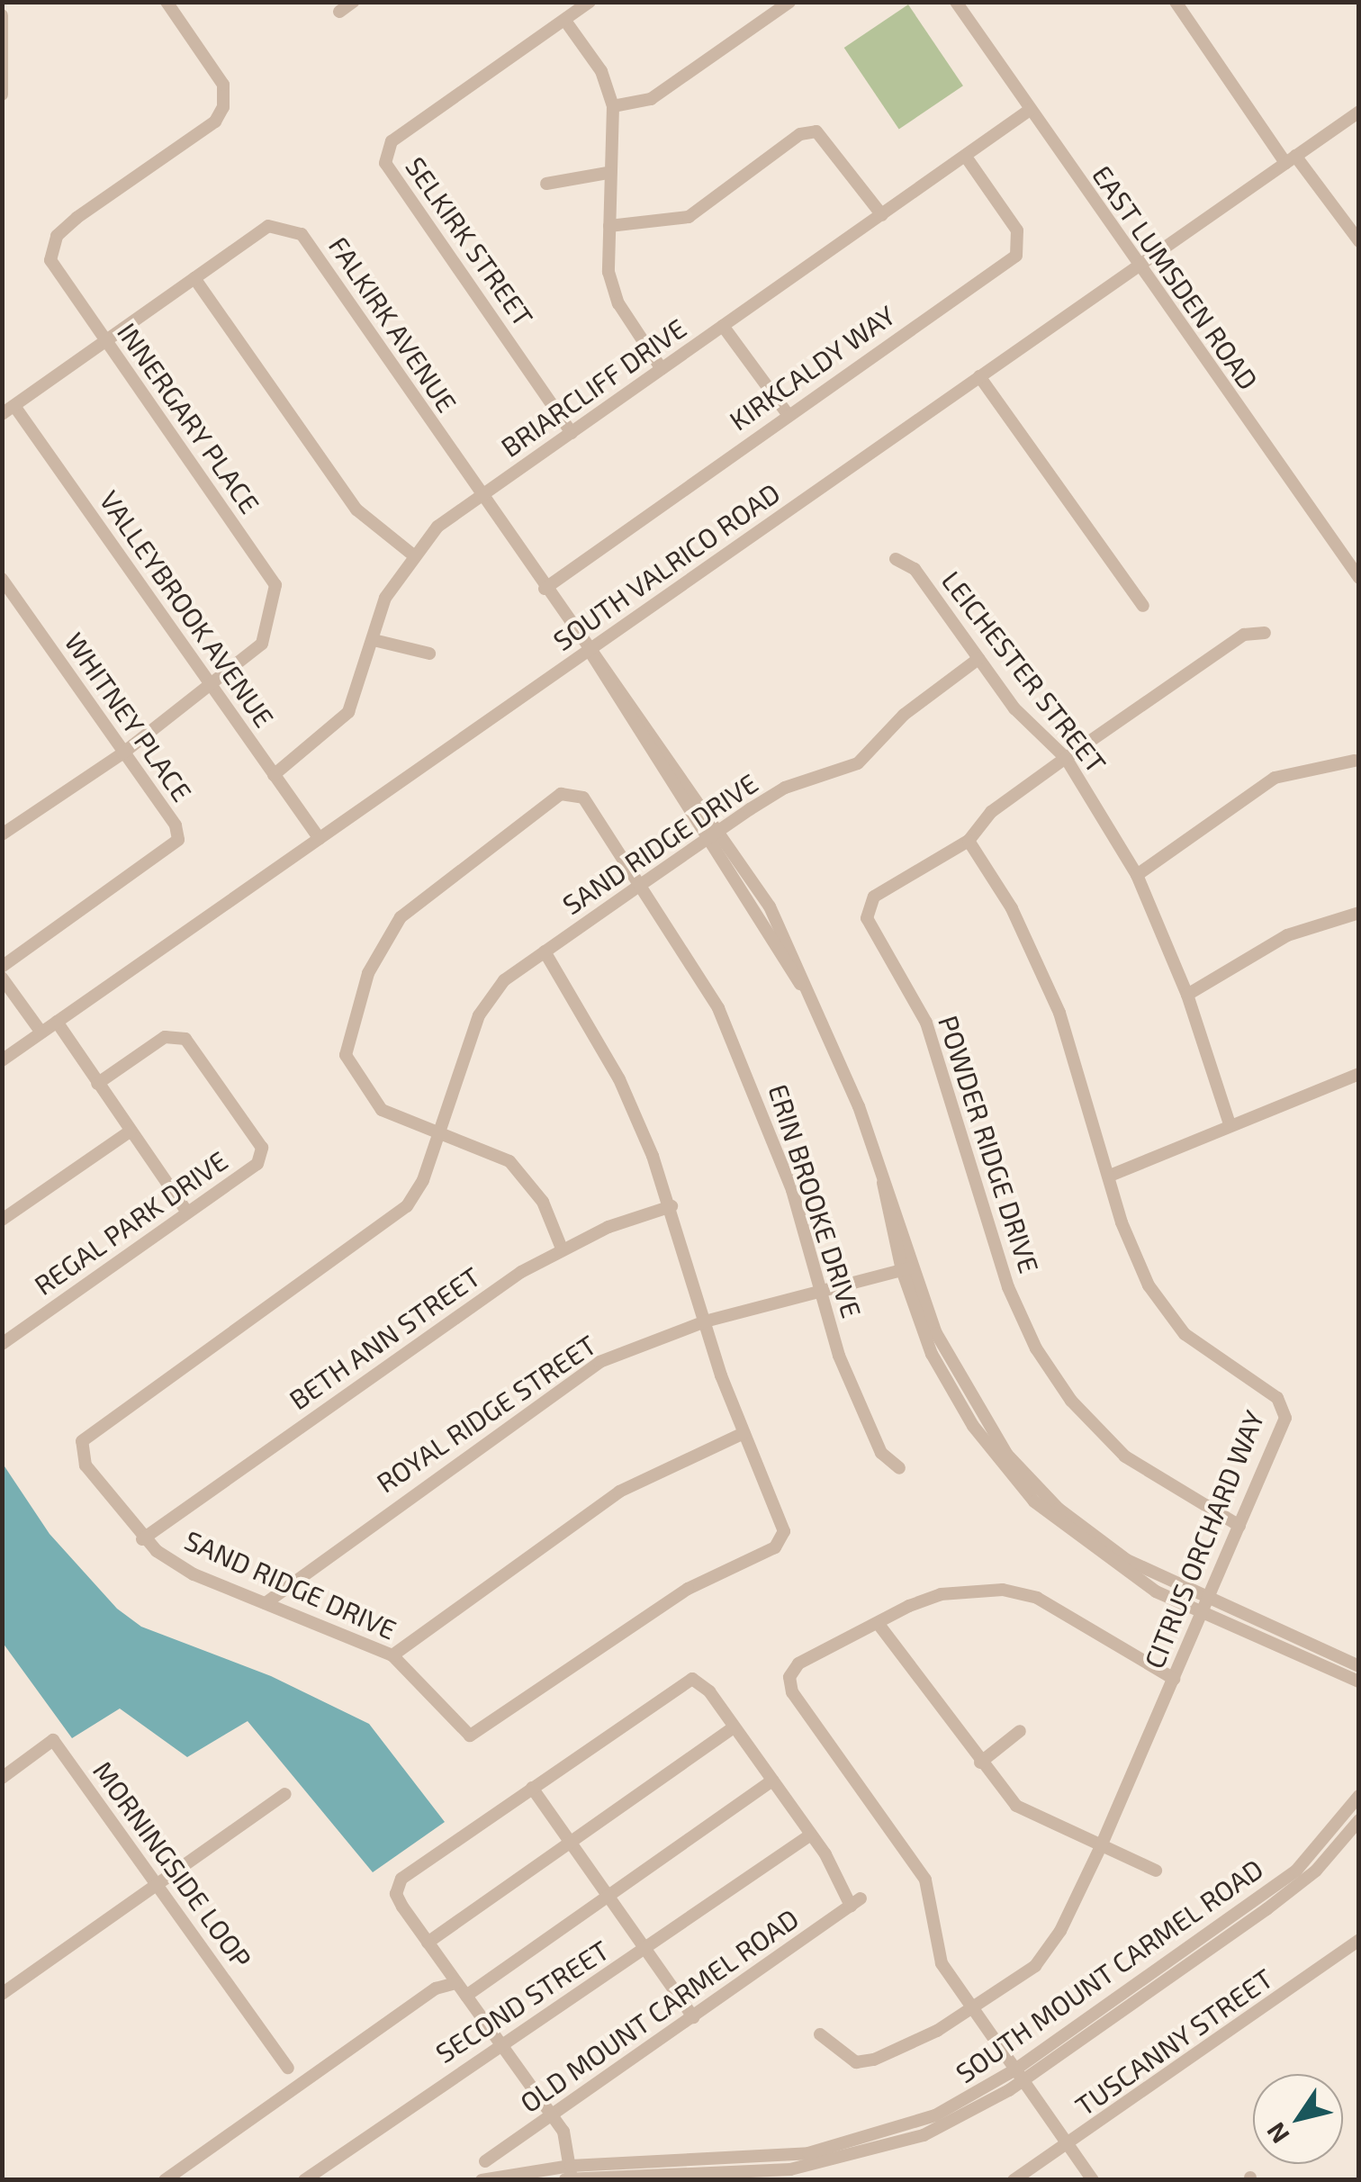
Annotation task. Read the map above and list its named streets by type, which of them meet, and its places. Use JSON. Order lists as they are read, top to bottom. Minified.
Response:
{"streets":{"street":["SELKIRK STREET","EAST LUMSDEN ROAD","FALKIRK AVENUE","KIRKCALDY WAY","BRIARCLIFF DRIVE","INNERGARY PLACE","SOUTH VALRICO ROAD","VALLEYBROOK AVENUE","LEICHESTER STREET","WHITNEY PLACE","SAND RIDGE DRIVE","POWDER RIDGE DRIVE","ERIN BROOKE DRIVE","REGAL PARK DRIVE","BETH ANN STREET","ROYAL RIDGE STREET","CITRUS ORCHARD WAY","MORNINGSIDE LOOP","SOUTH MOUNT CARMEL ROAD","SECOND STREET","OLD MOUNT CARMEL ROAD","TUSCANNY STREET"]},"crossings":[["SELKIRK STREET","BRIARCLIFF DRIVE"],["EAST LUMSDEN ROAD","BRIARCLIFF DRIVE"],["EAST LUMSDEN ROAD","SOUTH VALRICO ROAD"],["FALKIRK AVENUE","KIRKCALDY WAY"],["FALKIRK AVENUE","BRIARCLIFF DRIVE"],["FALKIRK AVENUE","INNERGARY PLACE"],["FALKIRK AVENUE","SOUTH VALRICO ROAD"],["FALKIRK AVENUE","VALLEYBROOK AVENUE"],["FALKIRK AVENUE","SAND RIDGE DRIVE"],["FALKIRK AVENUE","ROYAL RIDGE STREET"],["FALKIRK AVENUE","CITRUS ORCHARD WAY"],["KIRKCALDY WAY","BRIARCLIFF DRIVE"],["BRIARCLIFF DRIVE","VALLEYBROOK AVENUE"],["INNERGARY PLACE","VALLEYBROOK AVENUE"],["INNERGARY PLACE","WHITNEY PLACE"],["SOUTH VALRICO ROAD","VALLEYBROOK AVENUE"],["LEICHESTER STREET","SAND RIDGE DRIVE"],["LEICHESTER STREET","POWDER RIDGE DRIVE"],["SAND RIDGE DRIVE","ERIN BROOKE DRIVE"],["SAND RIDGE DRIVE","BETH ANN STREET"],["SAND RIDGE DRIVE","ROYAL RIDGE STREET"],["POWDER RIDGE DRIVE","CITRUS ORCHARD WAY"],["ERIN BROOKE DRIVE","BETH ANN STREET"],["ERIN BROOKE DRIVE","ROYAL RIDGE STREET"],["SECOND STREET","OLD MOUNT CARMEL ROAD"]],"north":"bottom left"}
